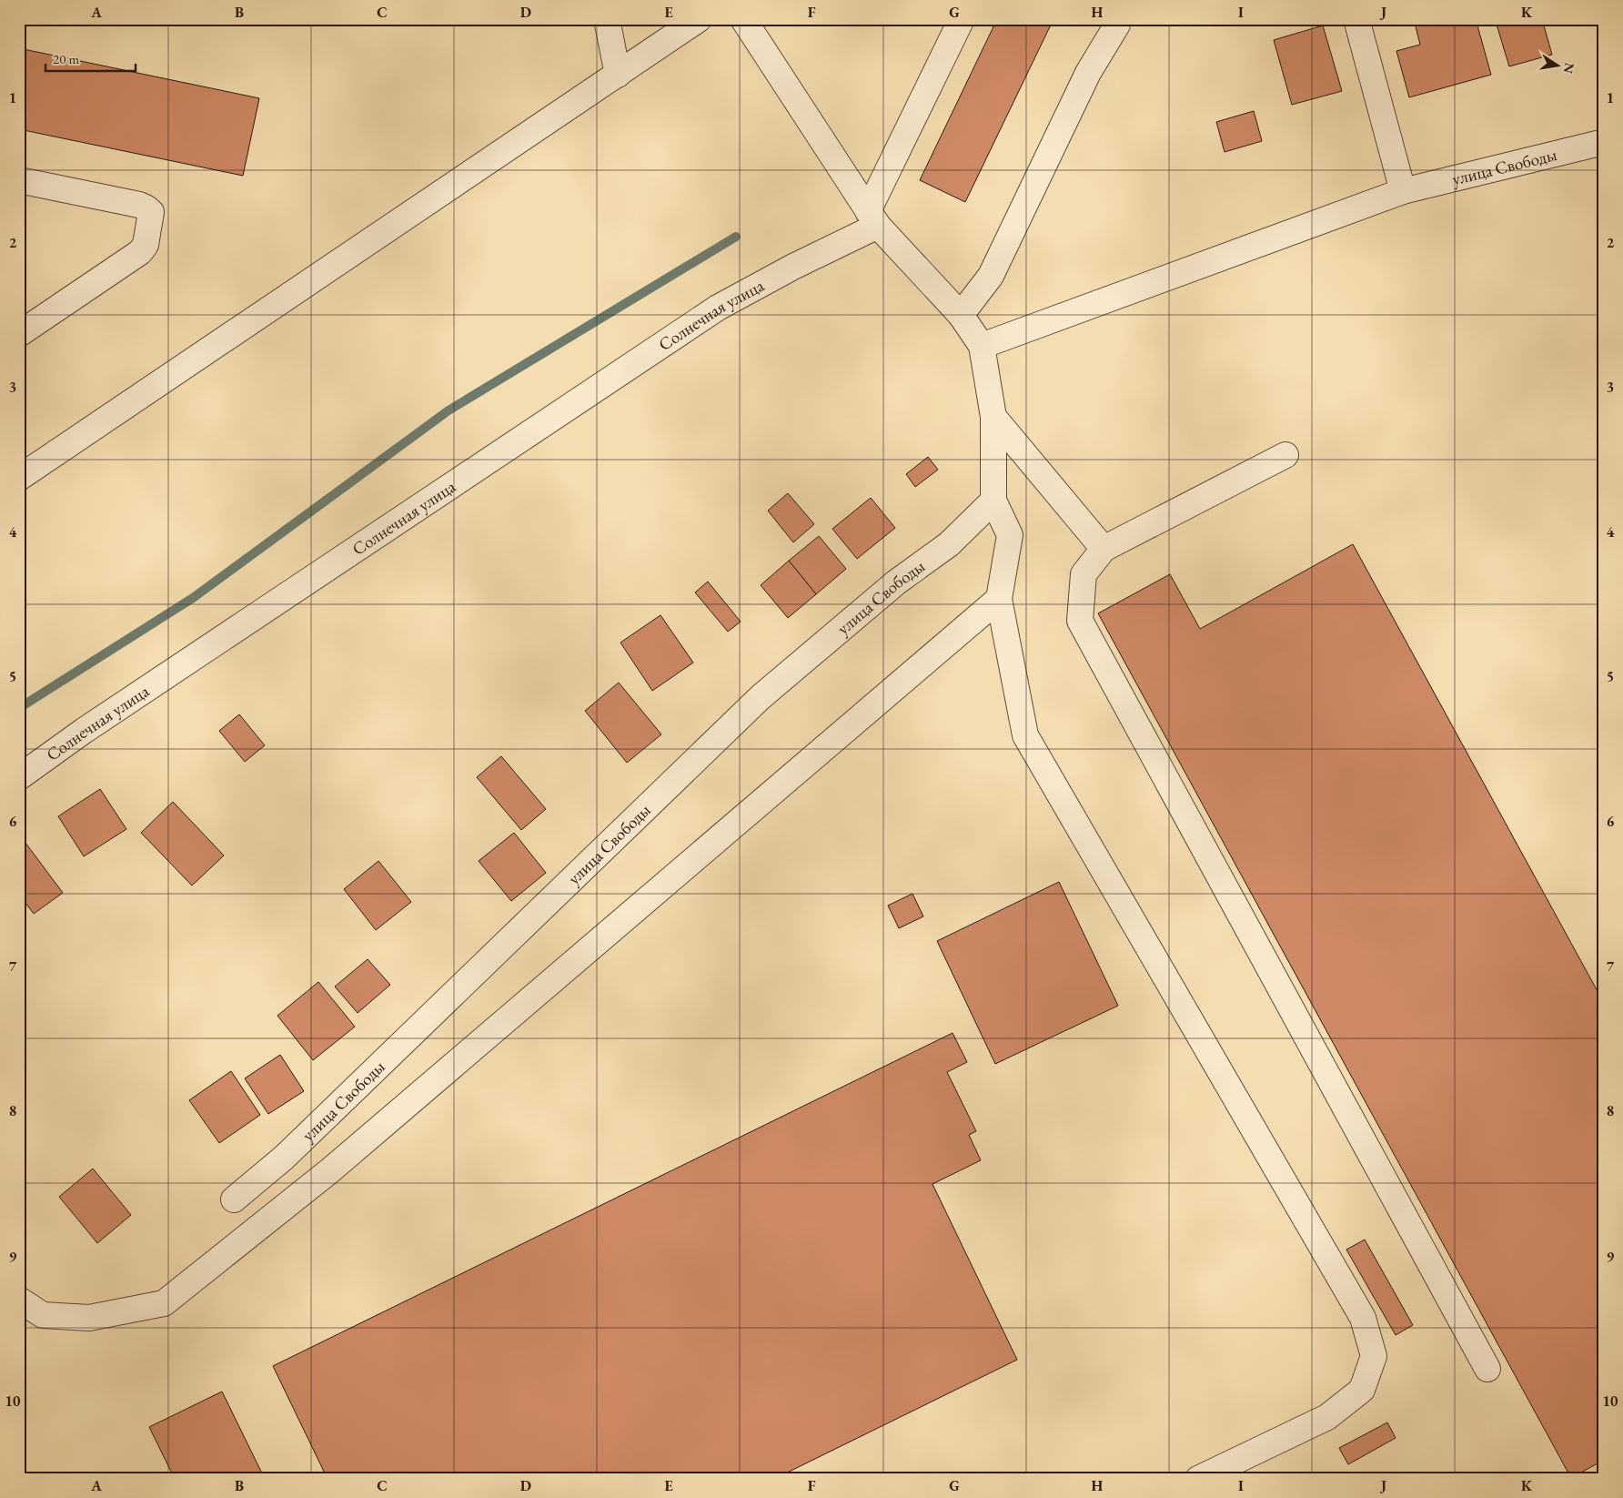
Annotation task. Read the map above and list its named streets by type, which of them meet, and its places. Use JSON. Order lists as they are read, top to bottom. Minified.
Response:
{"streets":{"street":["улица Свободы","Солнечная улица"]},"scale_bar":"20 m","north":"right","grid":{"columns":["A","B","C","D","E","F","G","H","I","J","K"],"rows":["1","2","3","4","5","6","7","8","9","10"]}}
